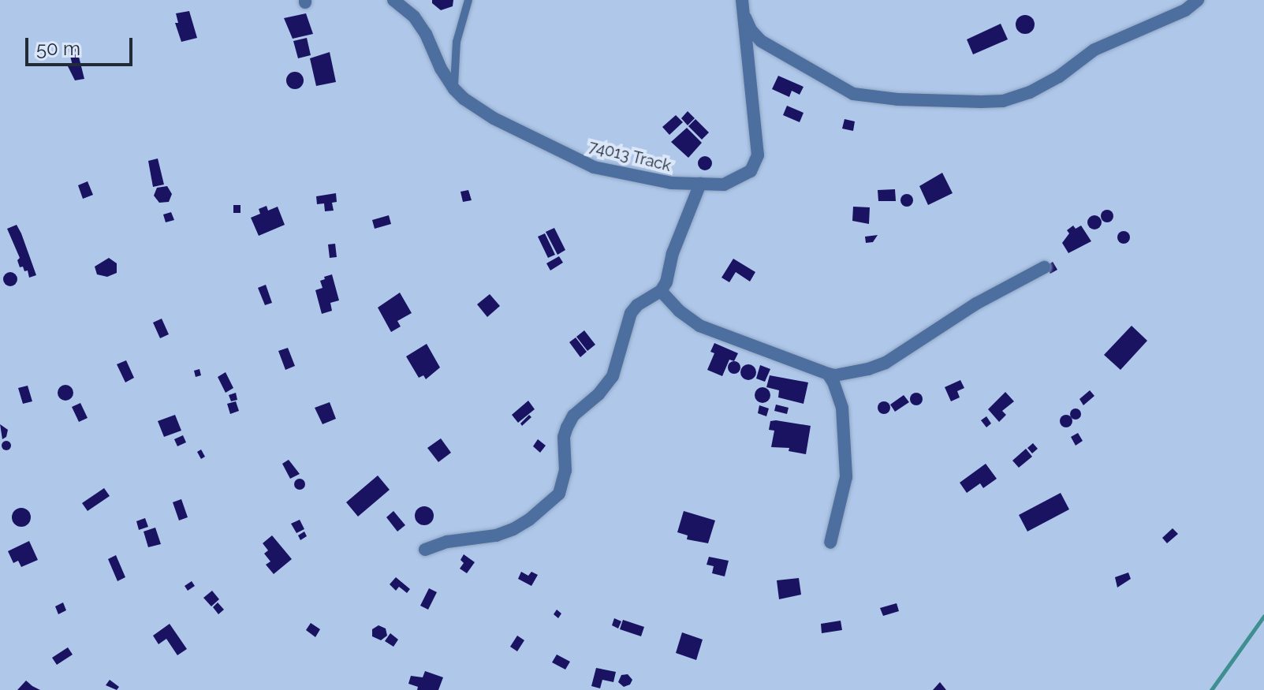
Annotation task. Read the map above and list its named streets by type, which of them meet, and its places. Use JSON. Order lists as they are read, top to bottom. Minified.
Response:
{"streets":{"street":["74013 Track"]},"scale_bar":"50 m"}
